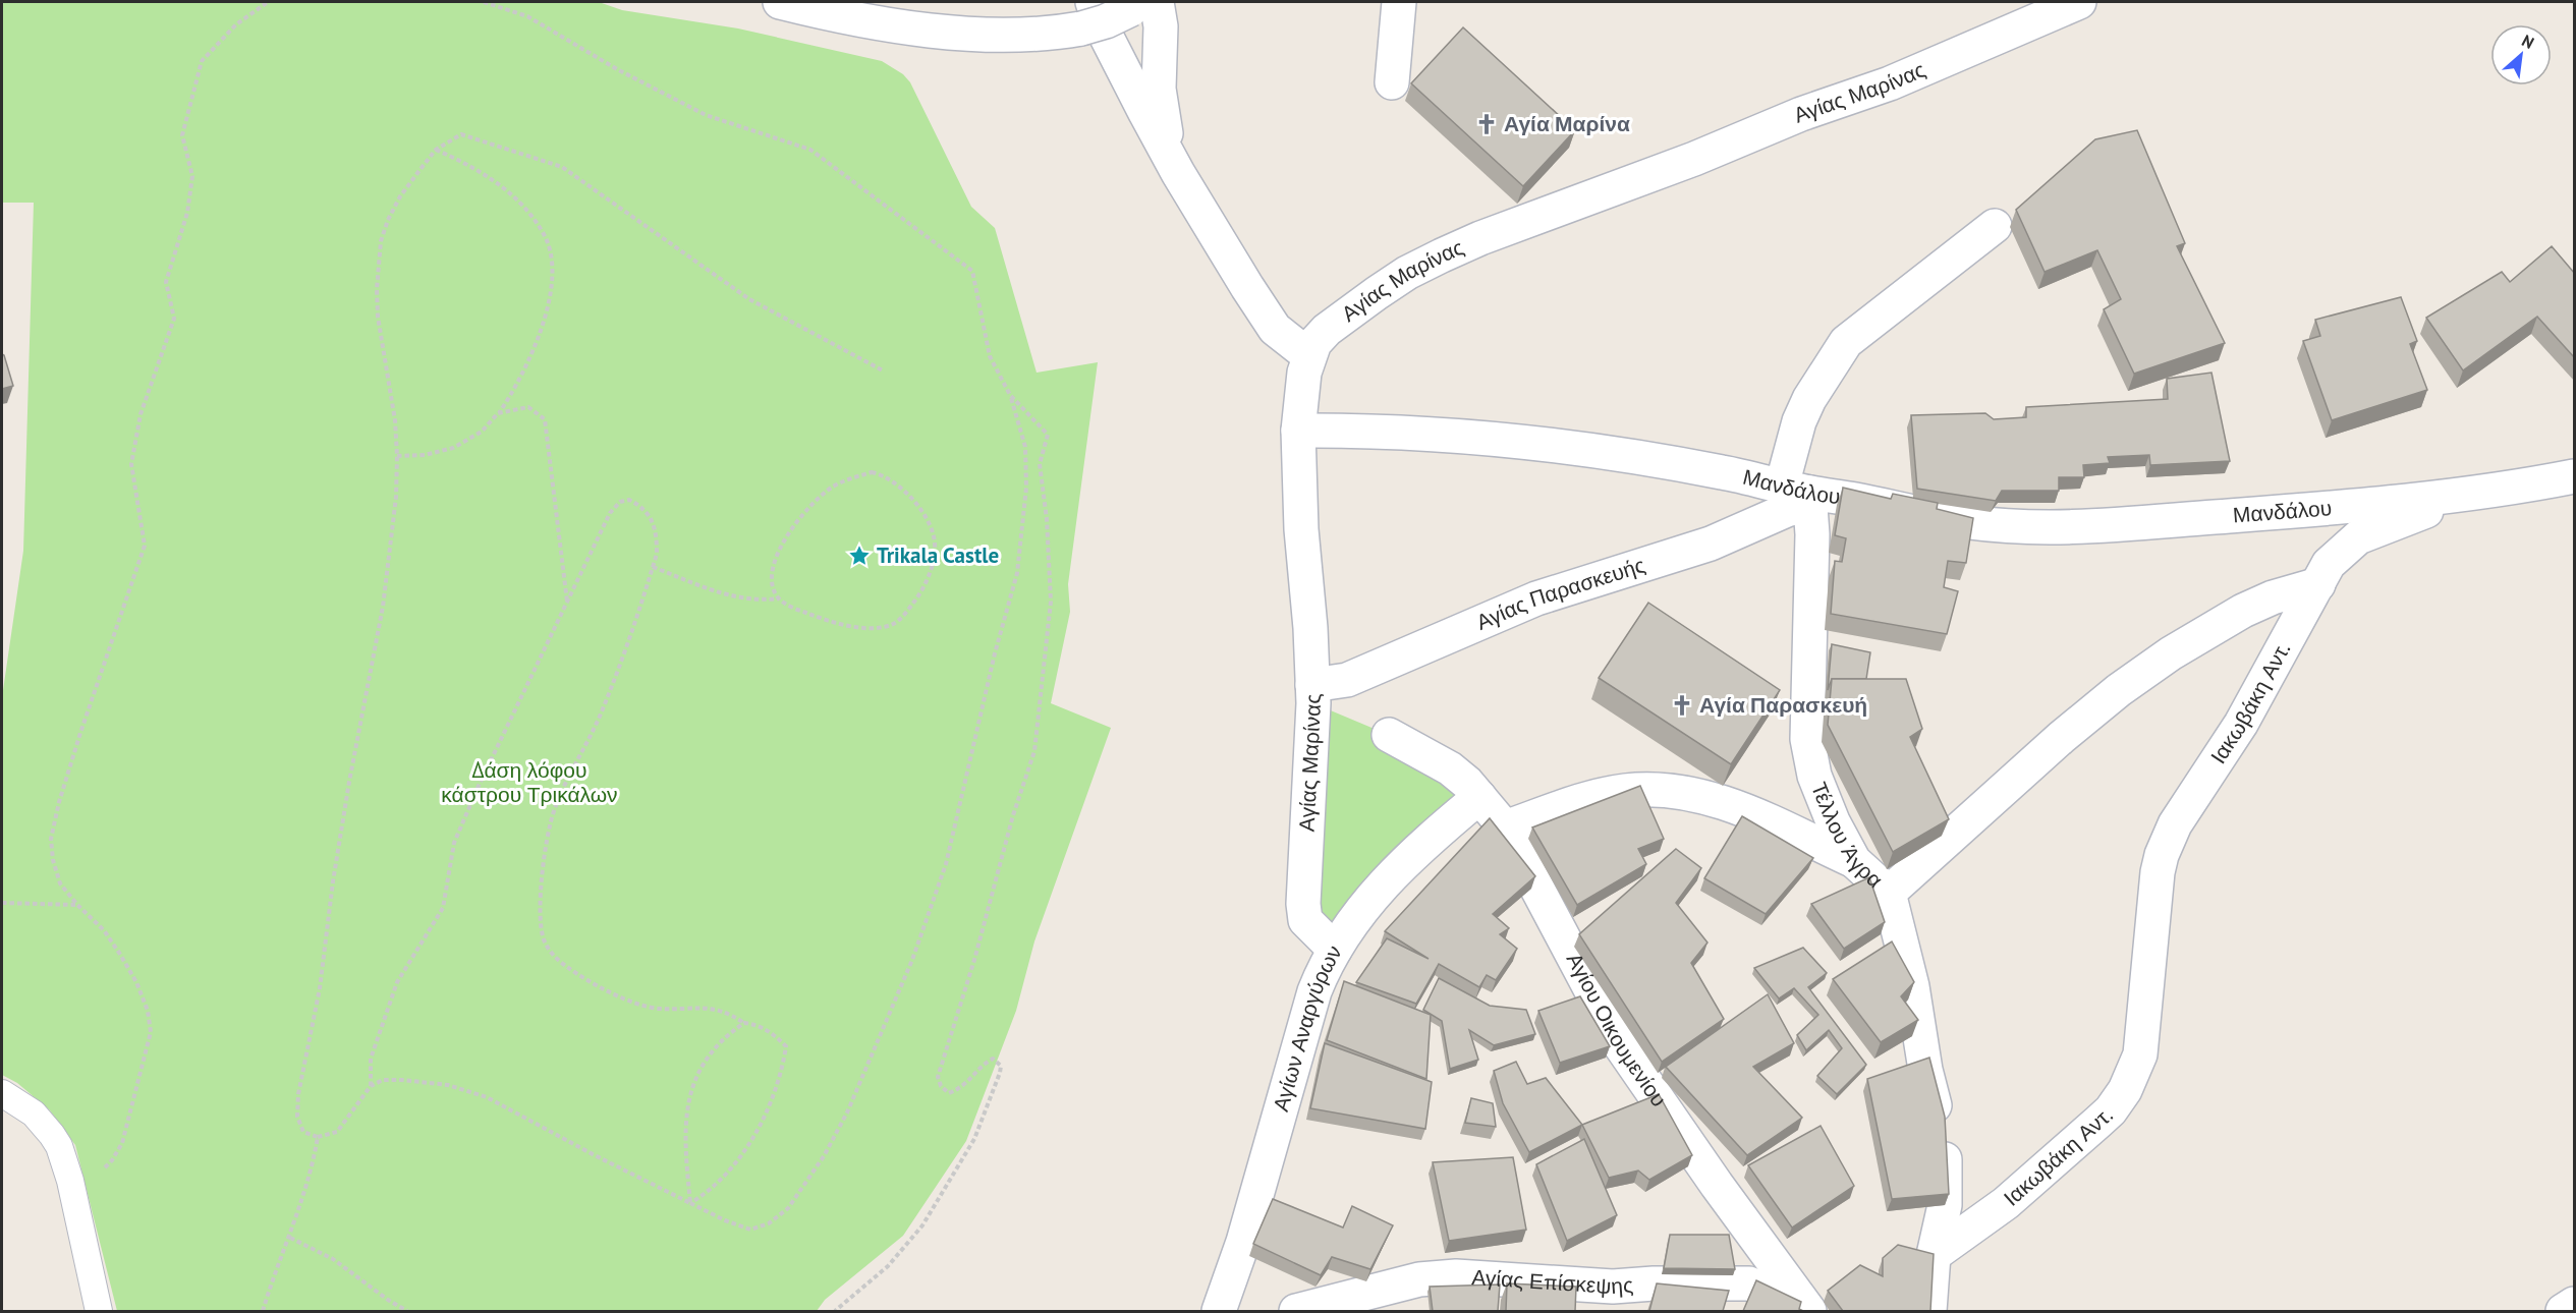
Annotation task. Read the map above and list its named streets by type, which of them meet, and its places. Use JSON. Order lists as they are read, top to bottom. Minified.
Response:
{"streets":{"street":["Αγίας Μαρίνας","Μανδάλου","Αγίας Παρασκευής","Ιακωβάκη Αντ.","Τέλλου Άγρα","Αγίου Οικουμενίου","Αγίων Αναργύρων","Αγίας Επίσκεψης"]},"crossings":[["Αγίας Μαρίνας","Μανδάλου"],["Αγίας Μαρίνας","Αγίας Παρασκευής"],["Αγίας Μαρίνας","Αγίων Αναργύρων"],["Μανδάλου","Αγίας Παρασκευής"],["Μανδάλου","Ιακωβάκη Αντ."],["Μανδάλου","Τέλλου Άγρα"],["Αγίας Παρασκευής","Τέλλου Άγρα"],["Ιακωβάκη Αντ.","Τέλλου Άγρα"],["Αγίου Οικουμενίου","Αγίων Αναργύρων"],["Αγίου Οικουμενίου","Αγίας Επίσκεψης"]],"parks":["Δάση λόφου κάστρου Τρικάλων"],"places":{"church":["Αγία Μαρίνα","Αγία Παρασκευή"],"place":["Trikala Castle"]},"north":"top right"}
